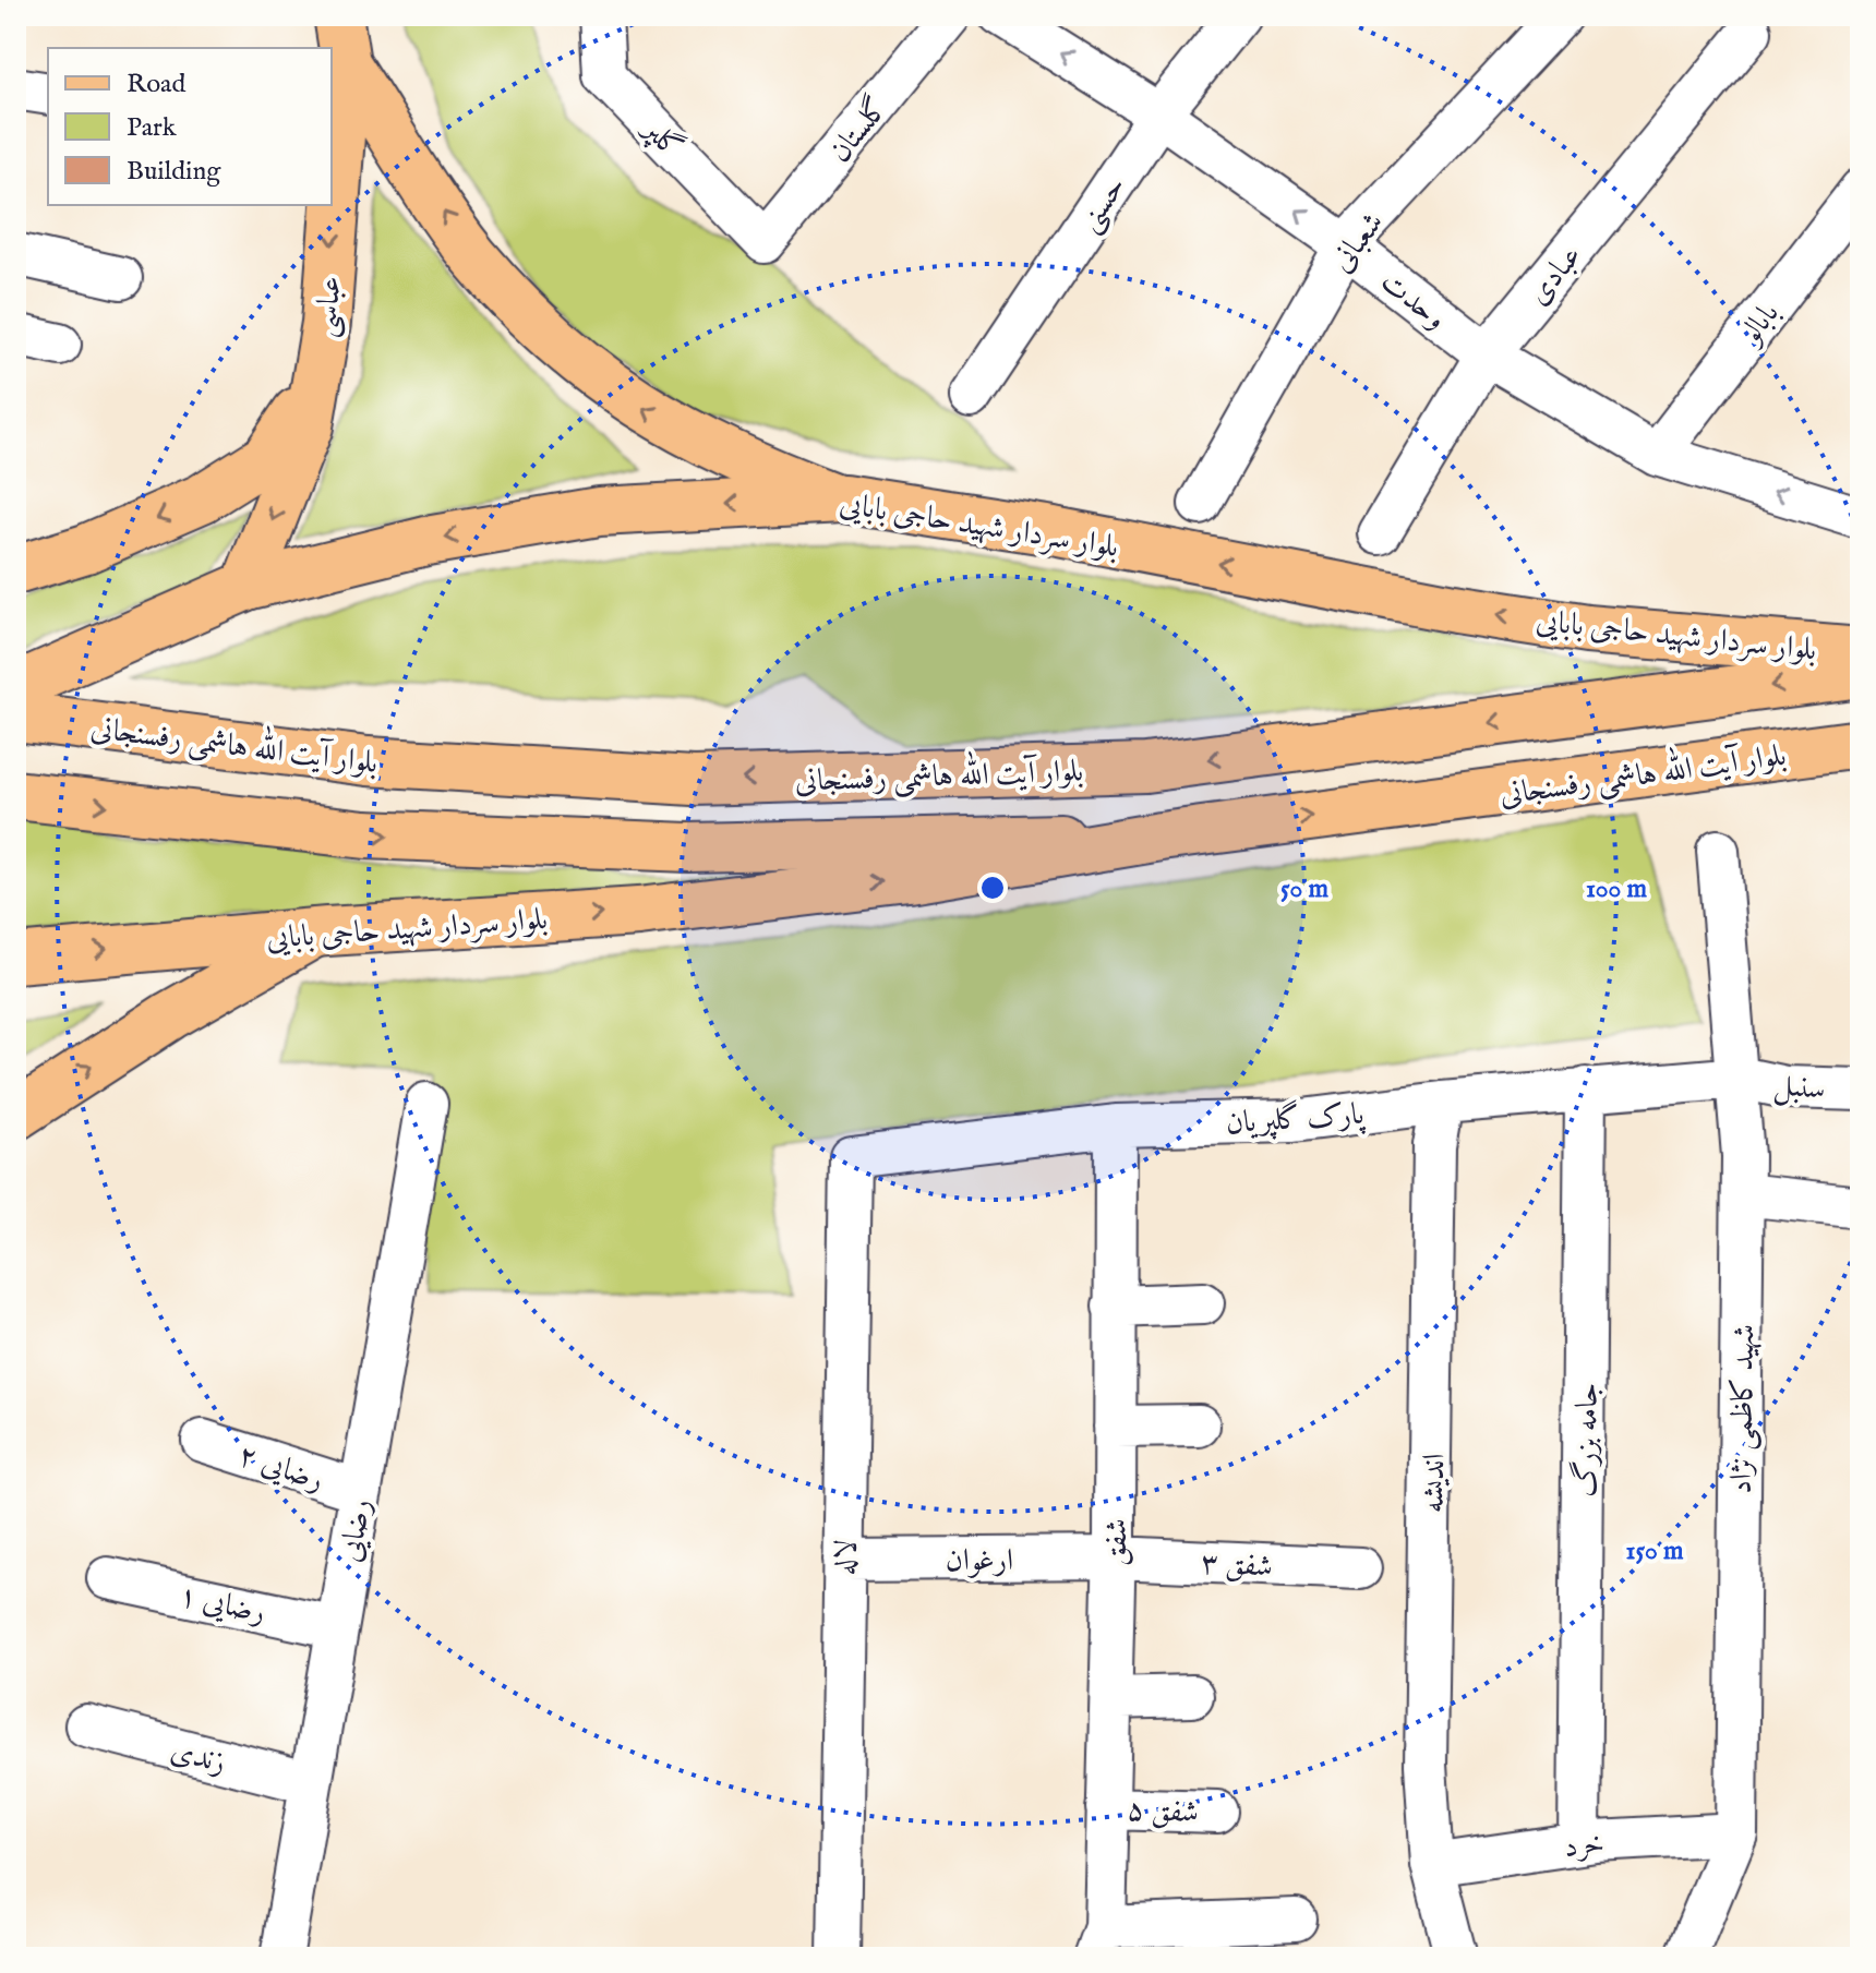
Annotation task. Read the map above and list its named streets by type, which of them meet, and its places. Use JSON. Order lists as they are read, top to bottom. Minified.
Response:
{"streets":{"main road":["عباسی","بلوار سردار شهید حاجی بابایی","بلوار آیت الله هاشمی رفسنجانی"],"street":["گلستان","گلپر","حسنی","شعبانی","عبادی","وحدت","بابالو","سنبل","پارک گلپریان","شهید کاظمی نژاد","جامه بزرگ","رضایی ۲","اندیشه","رضایی","شفق","لاله","ارغوان","شفق ۳","رضایی ۱","زندی","شفق ۵","خرد"]},"crossings":[["گلستان","گلپر"],["حسنی","وحدت"],["شعبانی","وحدت"],["عبادی","وحدت"],["وحدت","بابالو"],["عباسی","بلوار سردار شهید حاجی بابایی"],["بلوار سردار شهید حاجی بابایی","بلوار آیت الله هاشمی رفسنجانی"],["سنبل","پارک گلپریان"],["سنبل","شهید کاظمی نژاد"],["پارک گلپریان","شهید کاظمی نژاد"],["پارک گلپریان","جامه بزرگ"],["پارک گلپریان","اندیشه"],["پارک گلپریان","شفق"],["پارک گلپریان","لاله"],["شهید کاظمی نژاد","خرد"],["جامه بزرگ","خرد"],["رضایی ۲","رضایی"],["اندیشه","خرد"],["رضایی","رضایی ۱"],["رضایی","زندی"],["شفق","ارغوان"],["شفق","شفق ۳"],["شفق","شفق ۵"],["لاله","ارغوان"],["ارغوان","شفق ۳"]],"one_way":["وحدت","عباسی"],"legend":["Road","Park","Building"],"rings":["50 m","100 m","150 m"]}
